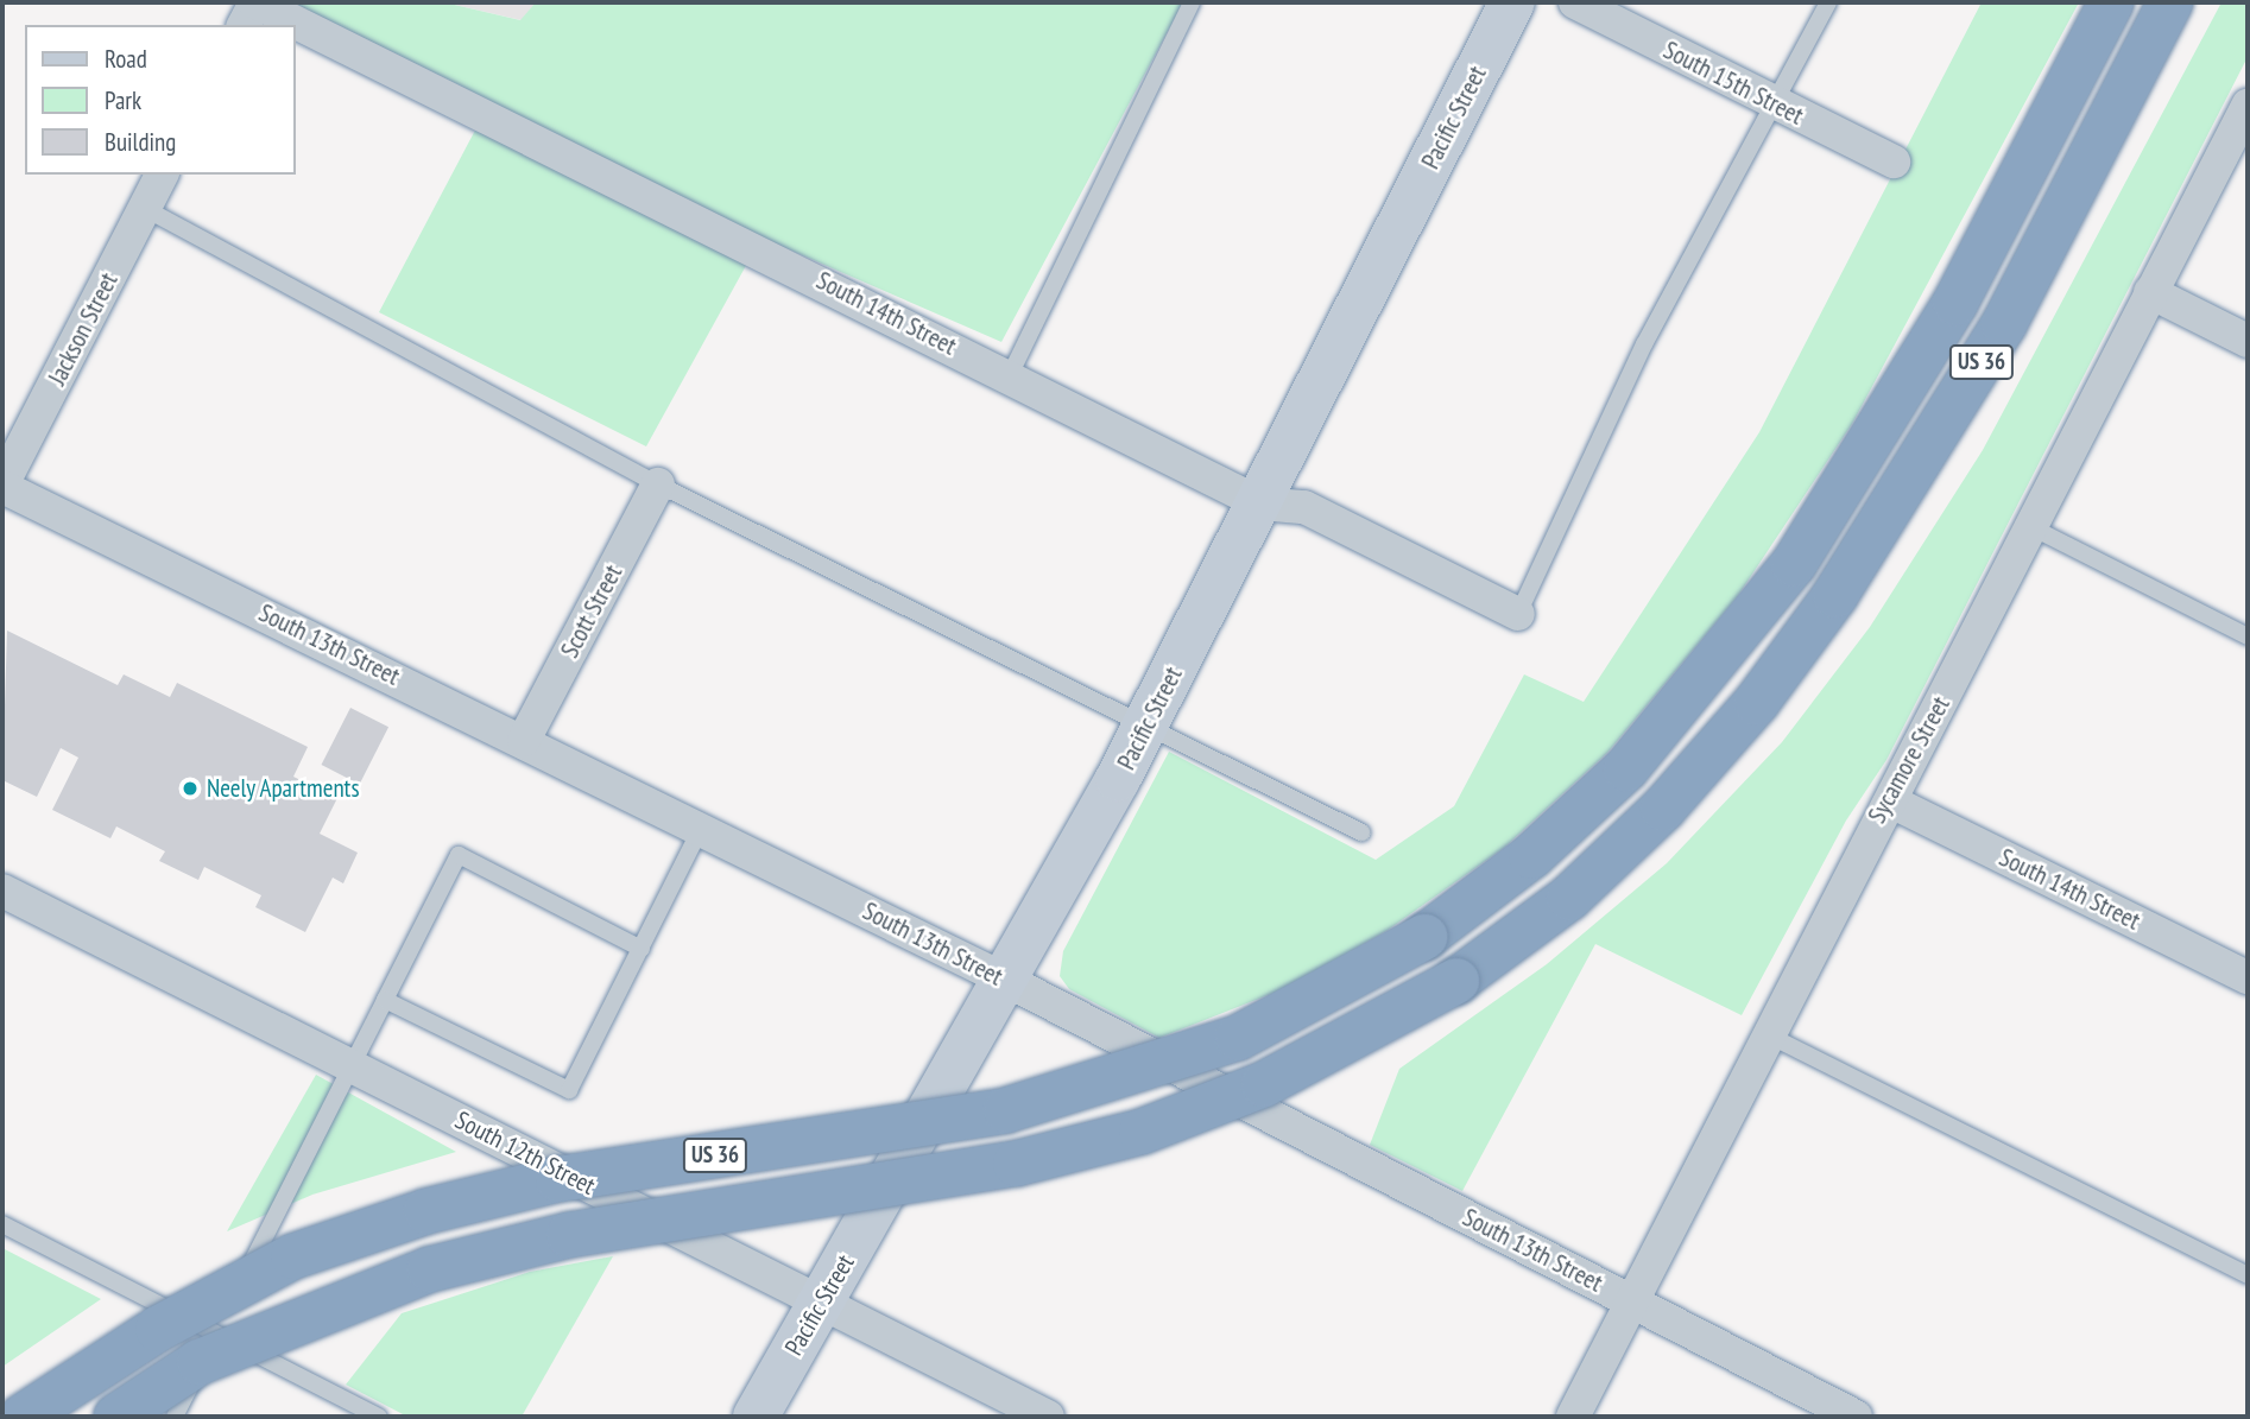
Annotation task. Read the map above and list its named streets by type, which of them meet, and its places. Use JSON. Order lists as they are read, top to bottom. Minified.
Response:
{"streets":{"highway":["US 36"],"street":["South 15th Street","Pacific Street","South 14th Street","Jackson Street","Scott Street","South 13th Street","Sycamore Street","South 12th Street"]},"crossings":[["Pacific Street","South 14th Street"],["Pacific Street","South 13th Street"],["Pacific Street","South 12th Street"],["South 14th Street","Sycamore Street"],["Jackson Street","South 13th Street"],["Scott Street","South 13th Street"],["South 13th Street","Sycamore Street"]],"places":["Neely Apartments"],"legend":["Road","Park","Building"]}
